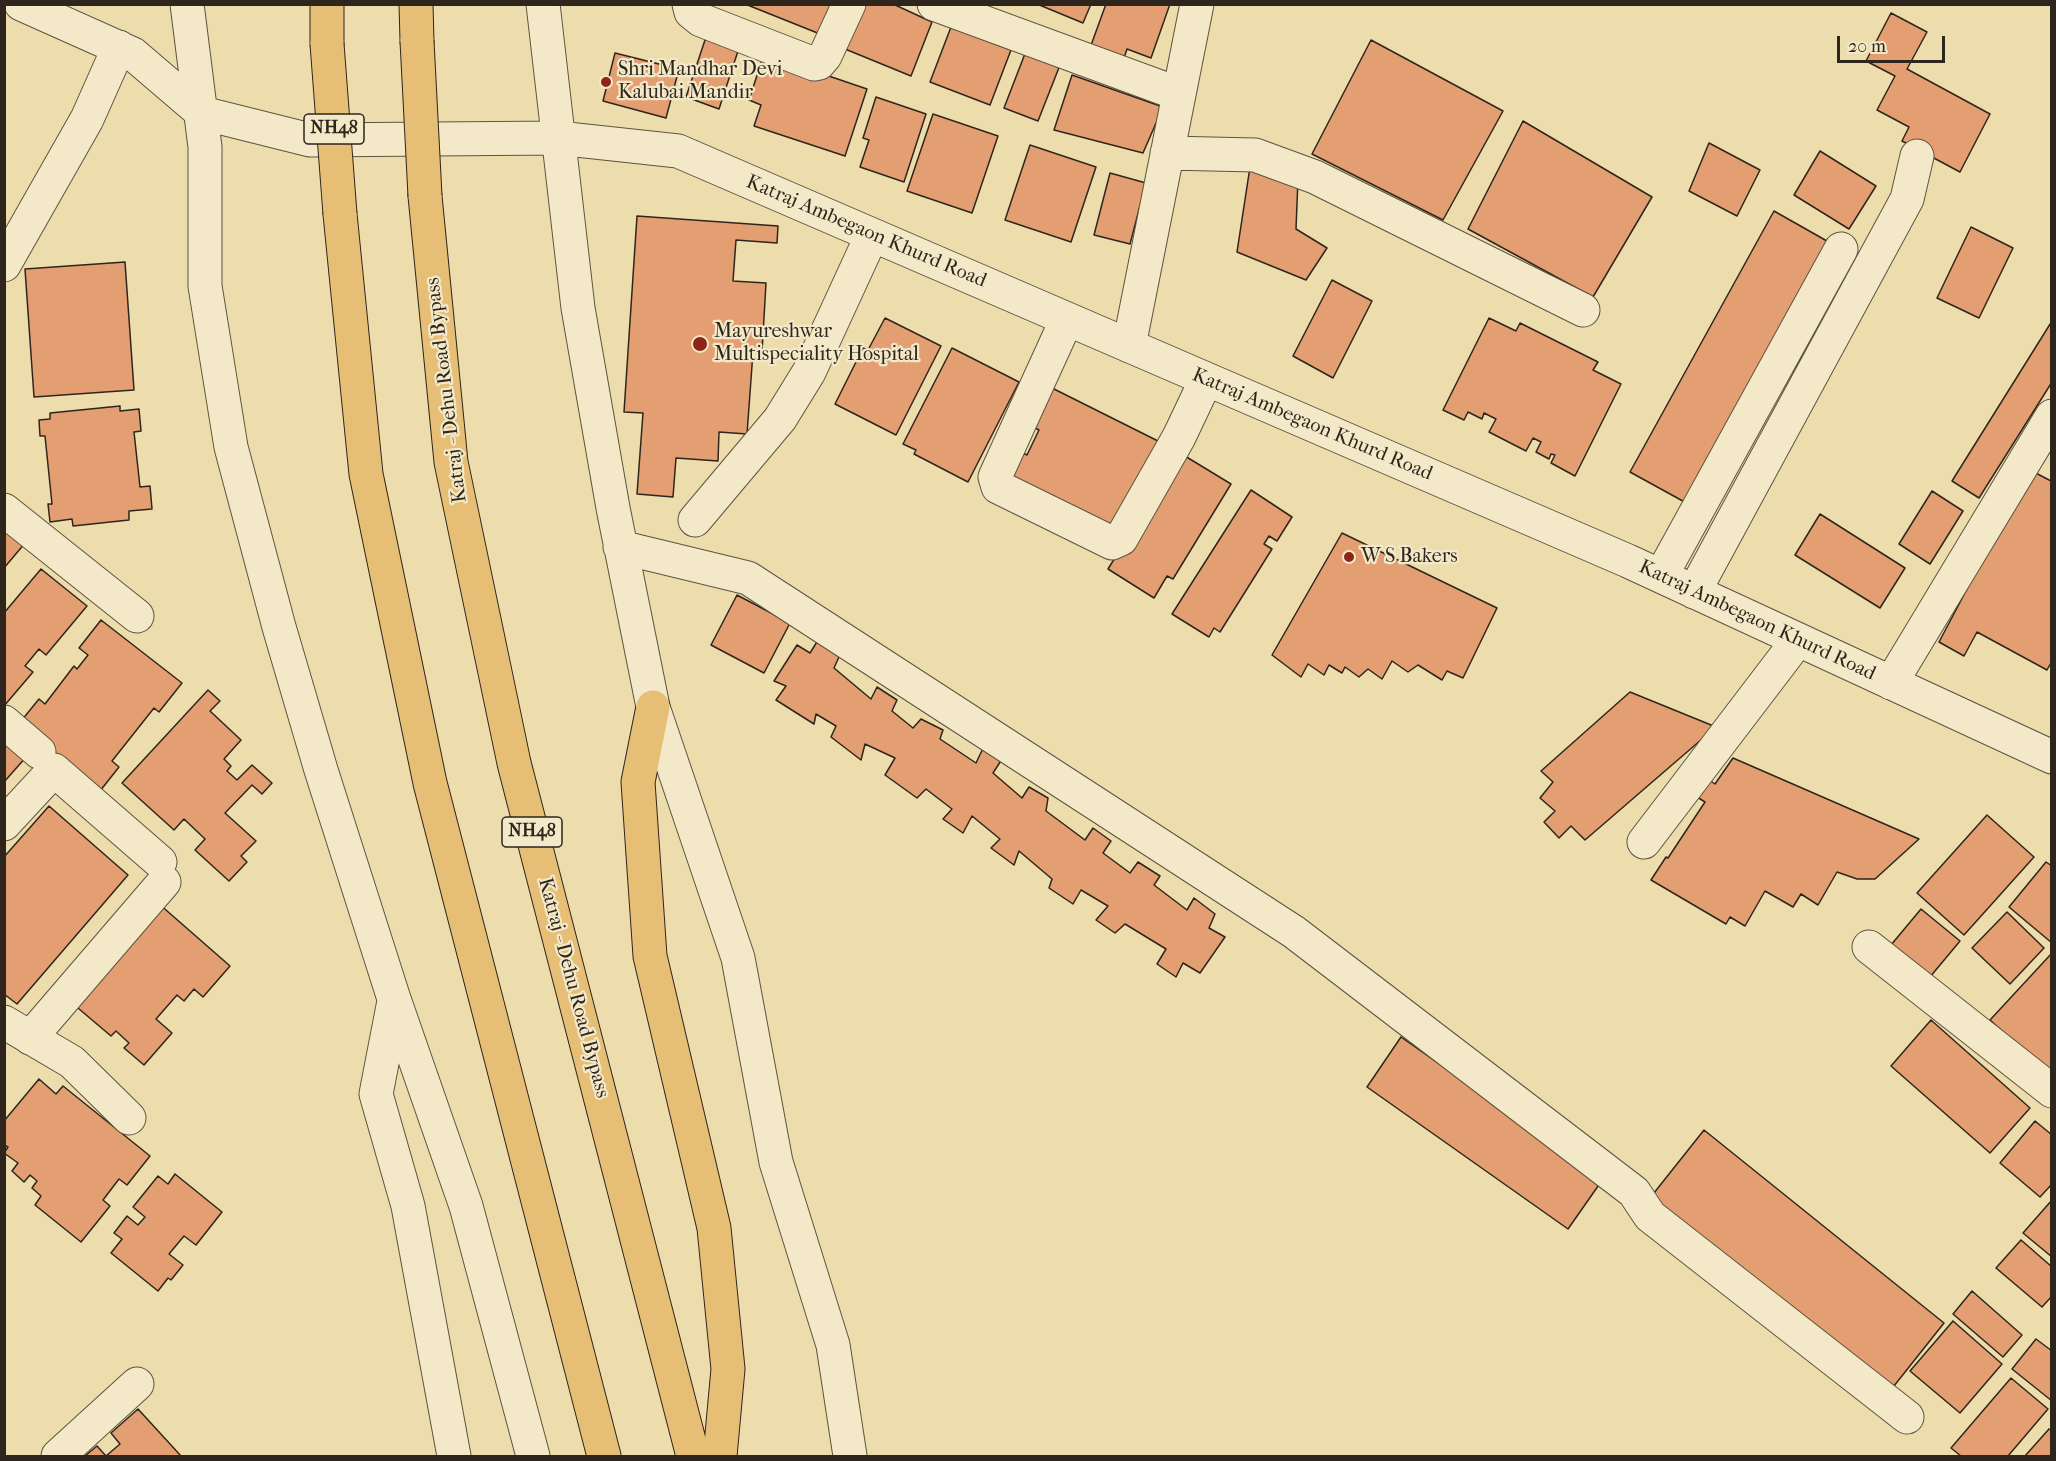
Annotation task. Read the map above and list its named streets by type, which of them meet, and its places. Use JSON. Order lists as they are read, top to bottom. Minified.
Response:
{"streets":{"highway":["NH48","Katraj - Dehu Road Bypass"],"street":["Katraj Ambegaon Khurd Road"]},"places":["Shri Mandhar Devi Kalubai Mandir","Mayureshwar Multispeciality Hospital","W S Bakers"],"scale_bar":"20 m"}
